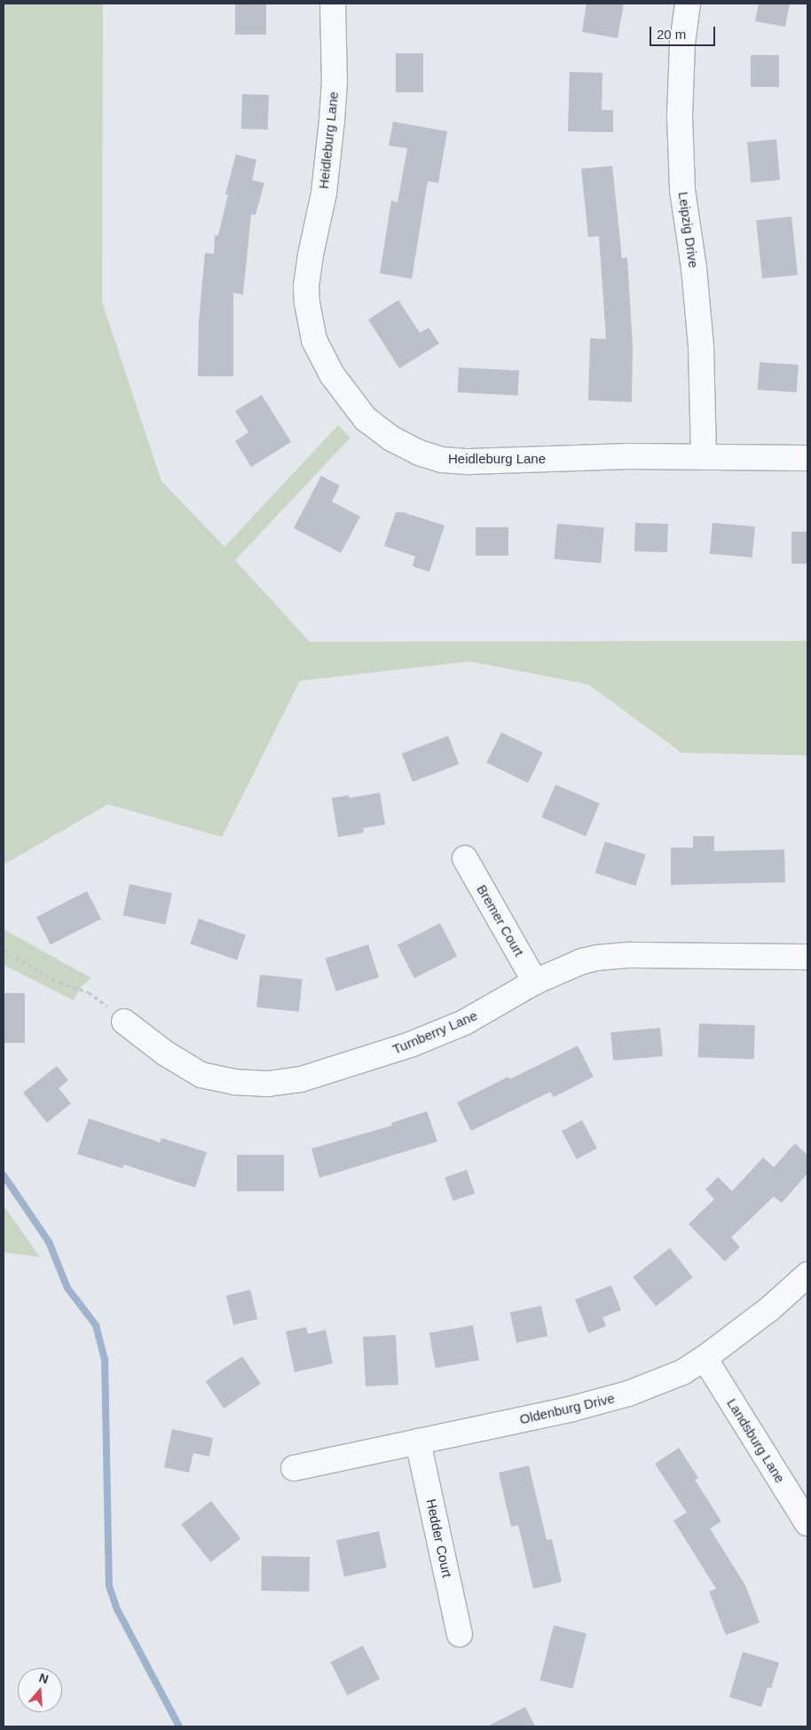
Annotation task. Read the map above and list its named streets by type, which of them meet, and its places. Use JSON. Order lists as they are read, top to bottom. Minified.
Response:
{"streets":{"street":["Heidleburg Lane","Leipzig Drive","Bremer Court","Turnberry Lane","Oldenburg Drive","Landsburg Lane","Hedder Court"]},"crossings":[["Heidleburg Lane","Leipzig Drive"],["Bremer Court","Turnberry Lane"],["Oldenburg Drive","Landsburg Lane"],["Oldenburg Drive","Hedder Court"]],"scale_bar":"20 m","north":"top"}
